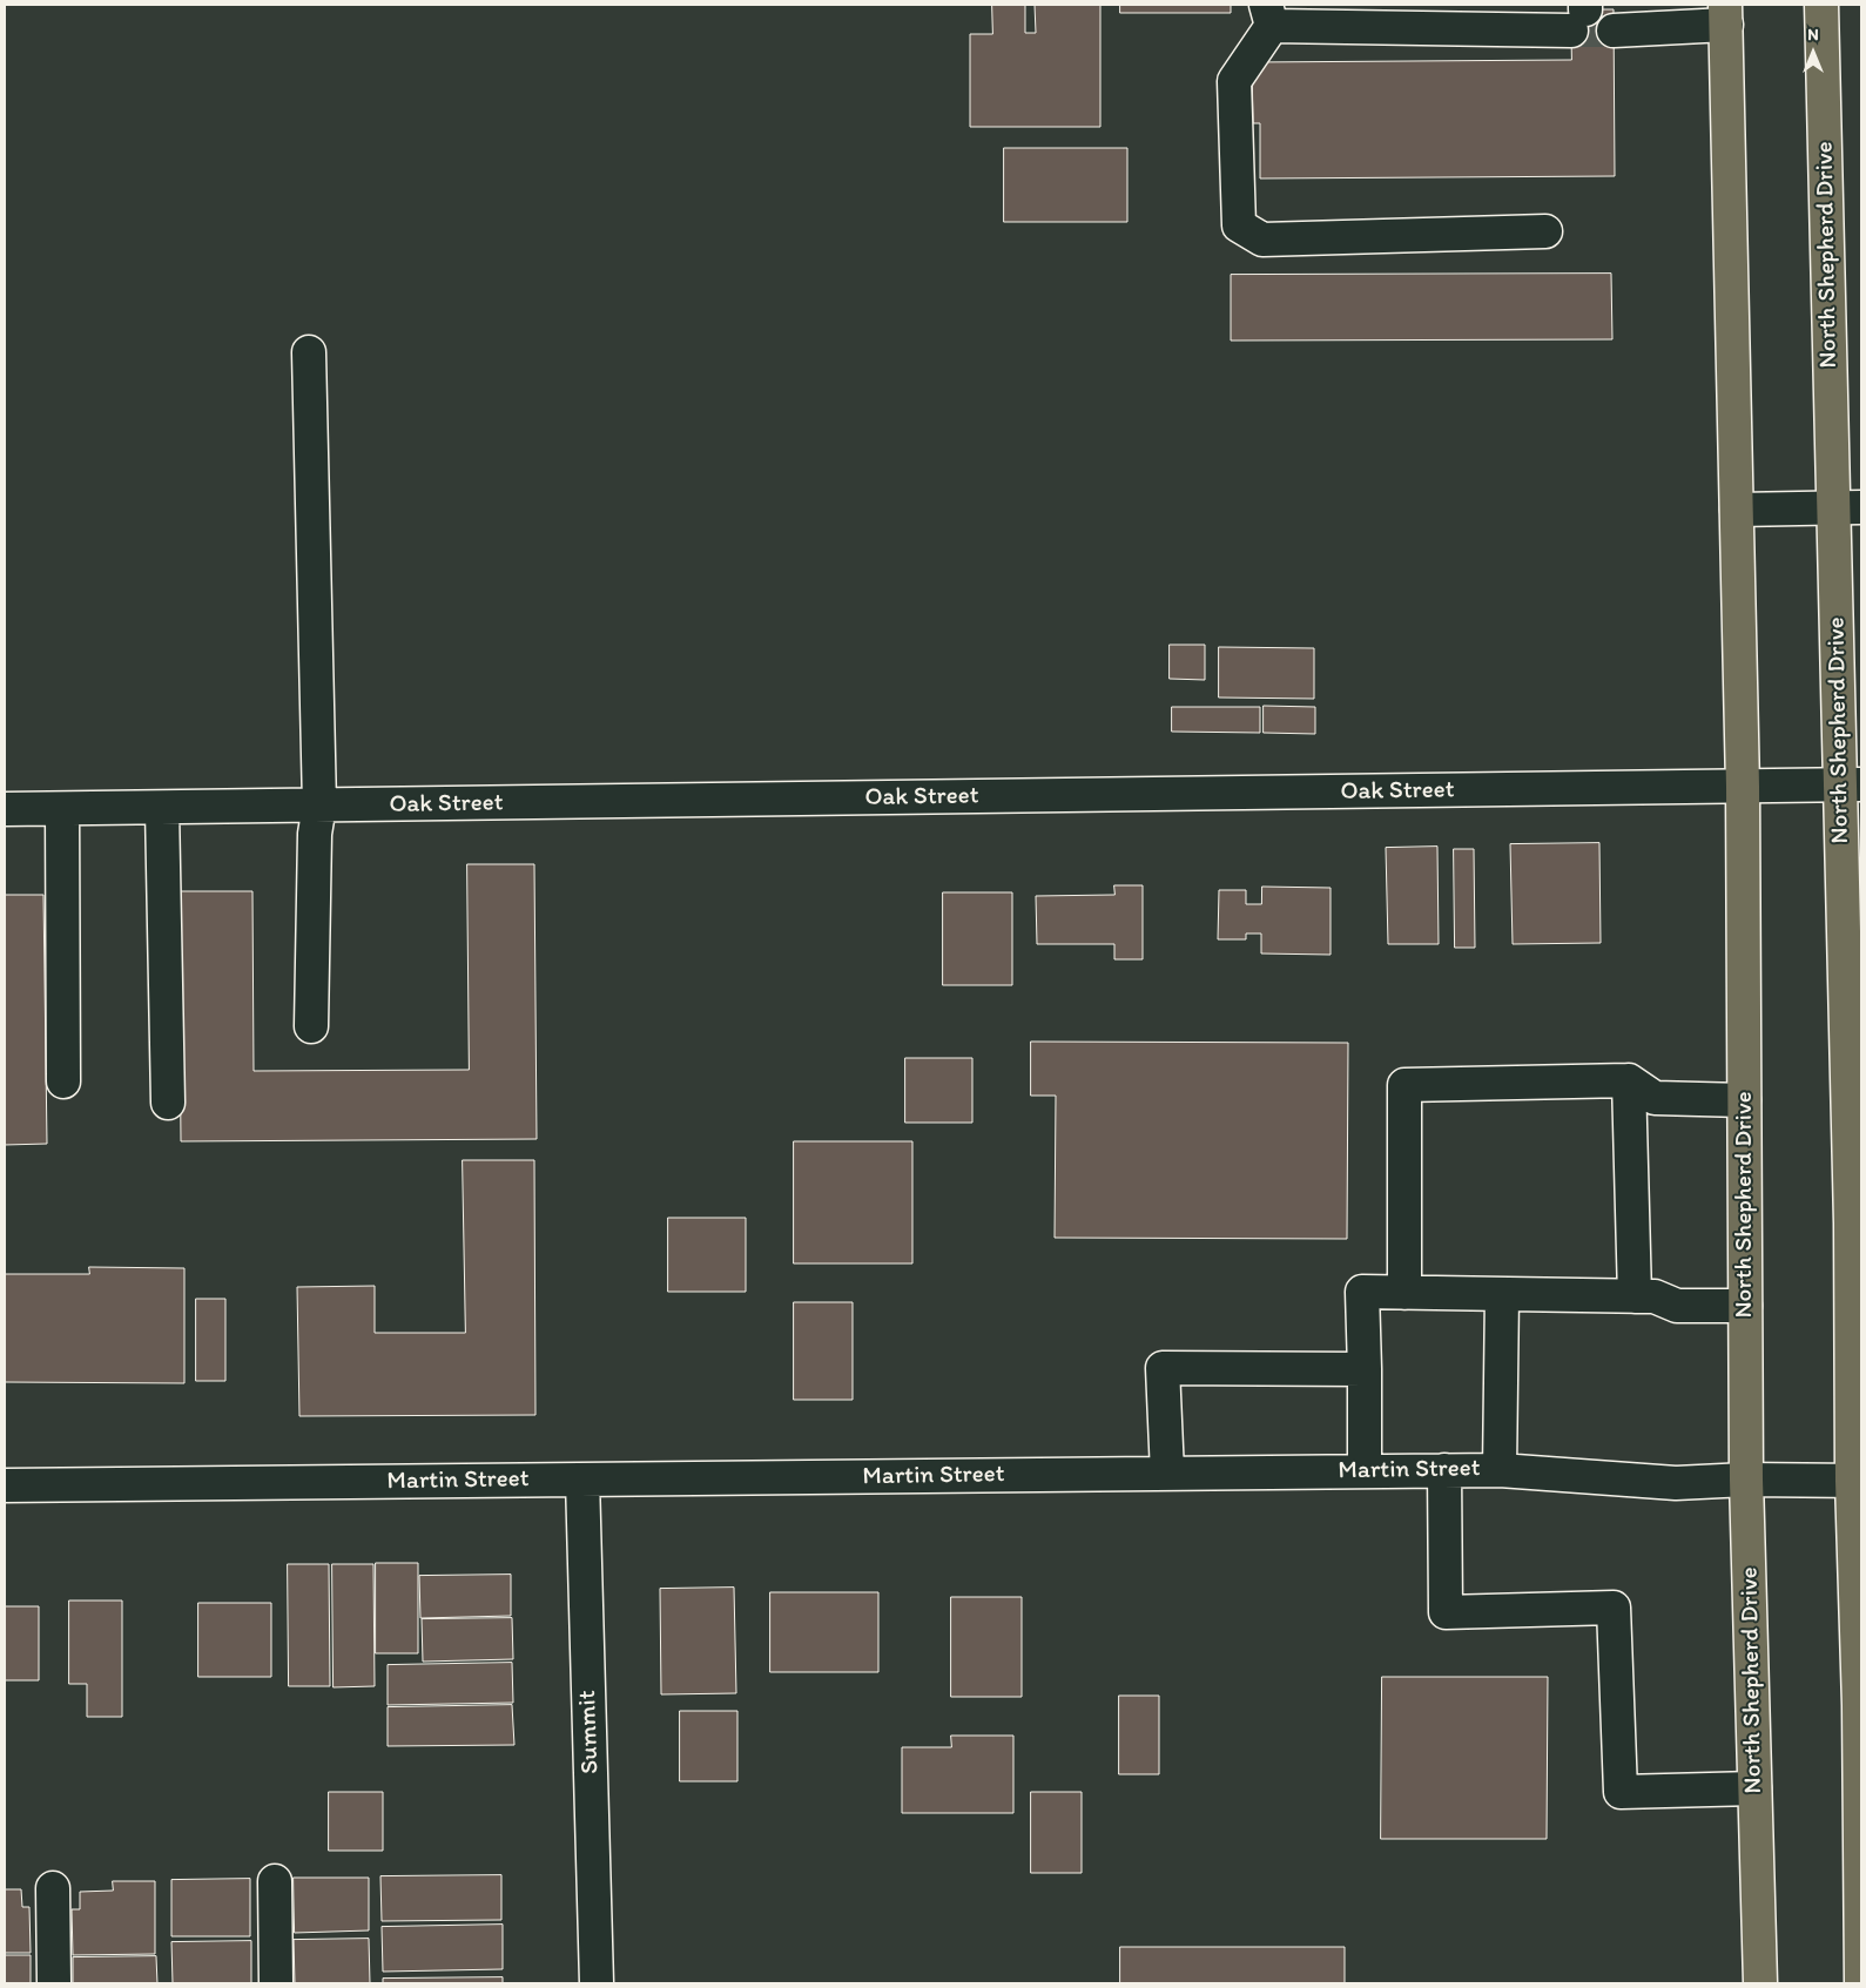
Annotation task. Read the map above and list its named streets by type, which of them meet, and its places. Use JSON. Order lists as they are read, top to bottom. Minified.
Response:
{"streets":{"main road":["North Shepherd Drive"],"street":["Oak Street","Martin Street","Summit"]},"crossings":[["North Shepherd Drive","Oak Street"],["North Shepherd Drive","Martin Street"],["Martin Street","Summit"]],"north":"top"}
